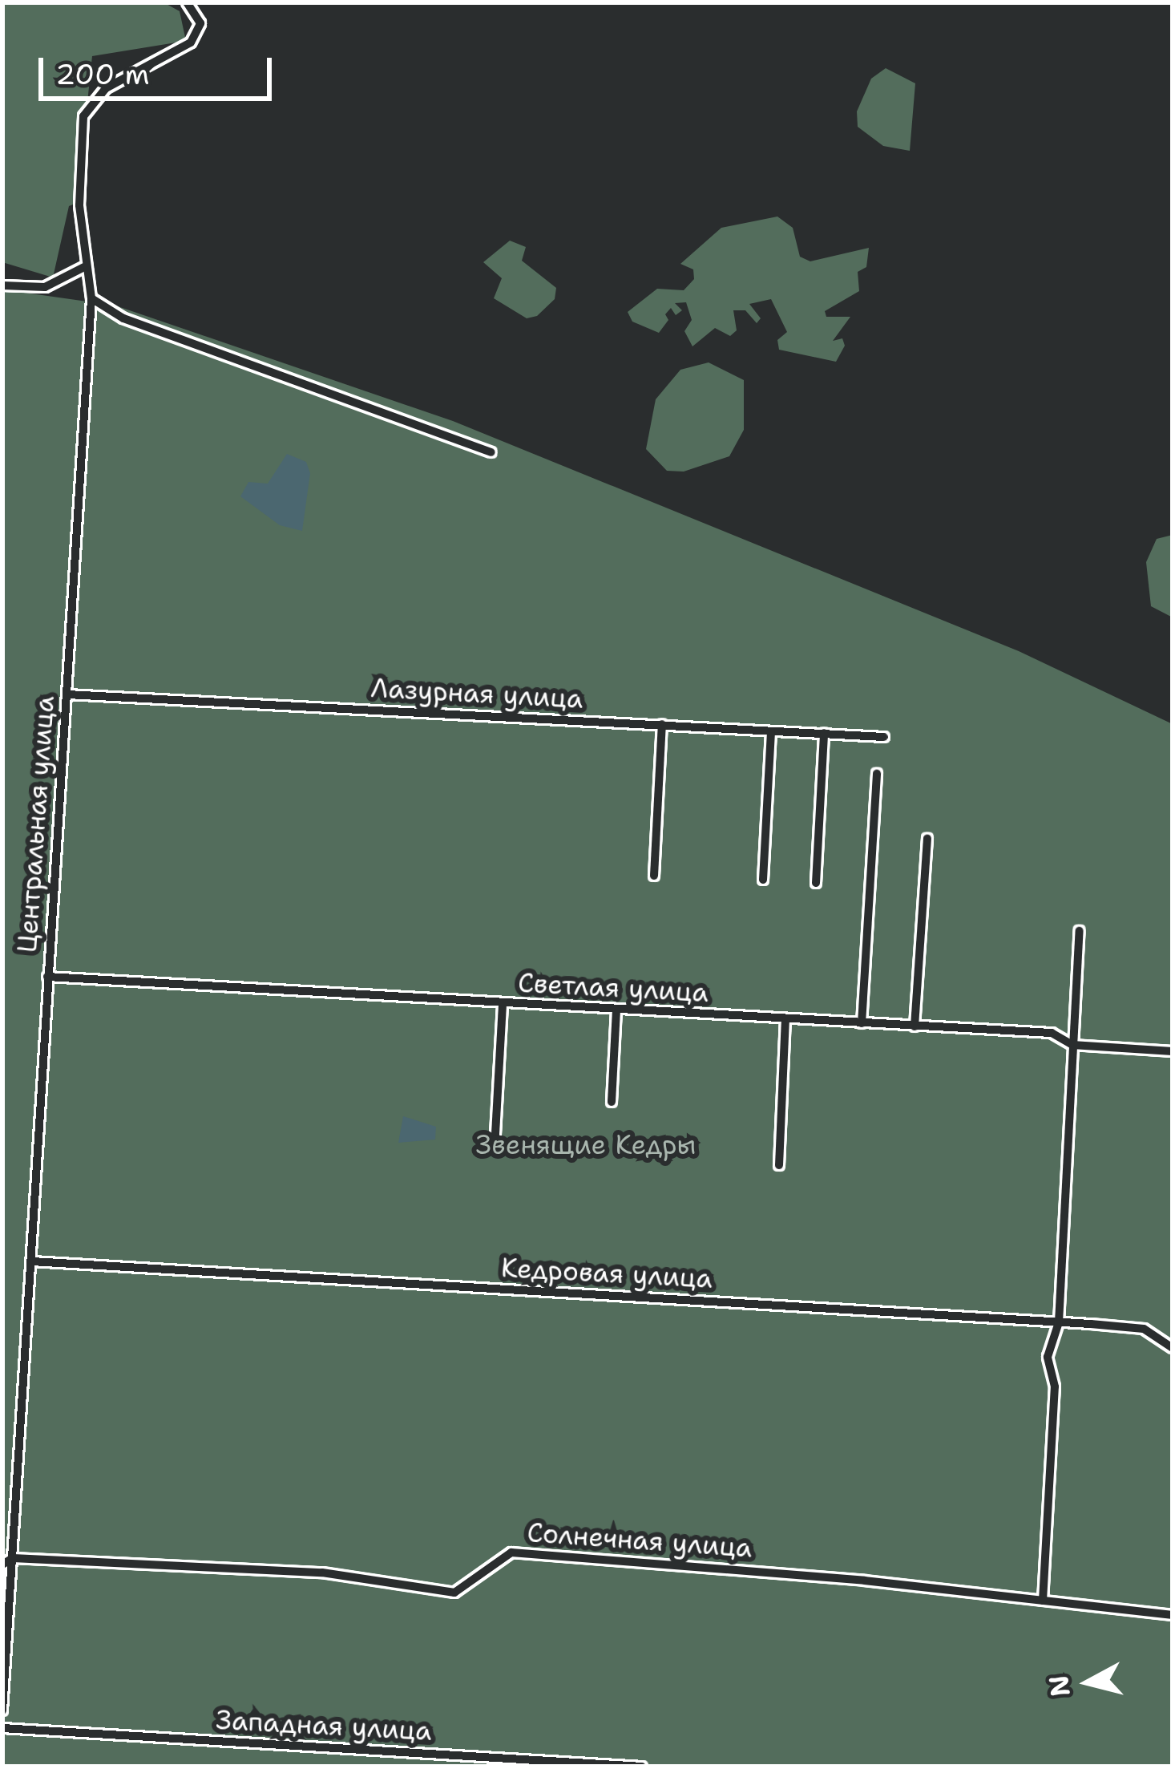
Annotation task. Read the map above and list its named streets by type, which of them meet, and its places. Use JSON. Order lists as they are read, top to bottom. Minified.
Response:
{"streets":{"street":["Лазурная улица","Центральная улица","Светлая улица","Кедровая улица","Солнечная улица","Западная улица"]},"crossings":[["Лазурная улица","Центральная улица"],["Центральная улица","Светлая улица"],["Центральная улица","Кедровая улица"],["Центральная улица","Солнечная улица"]],"parks":["Звенящие Кедры"],"scale_bar":"200 m","north":"left"}
